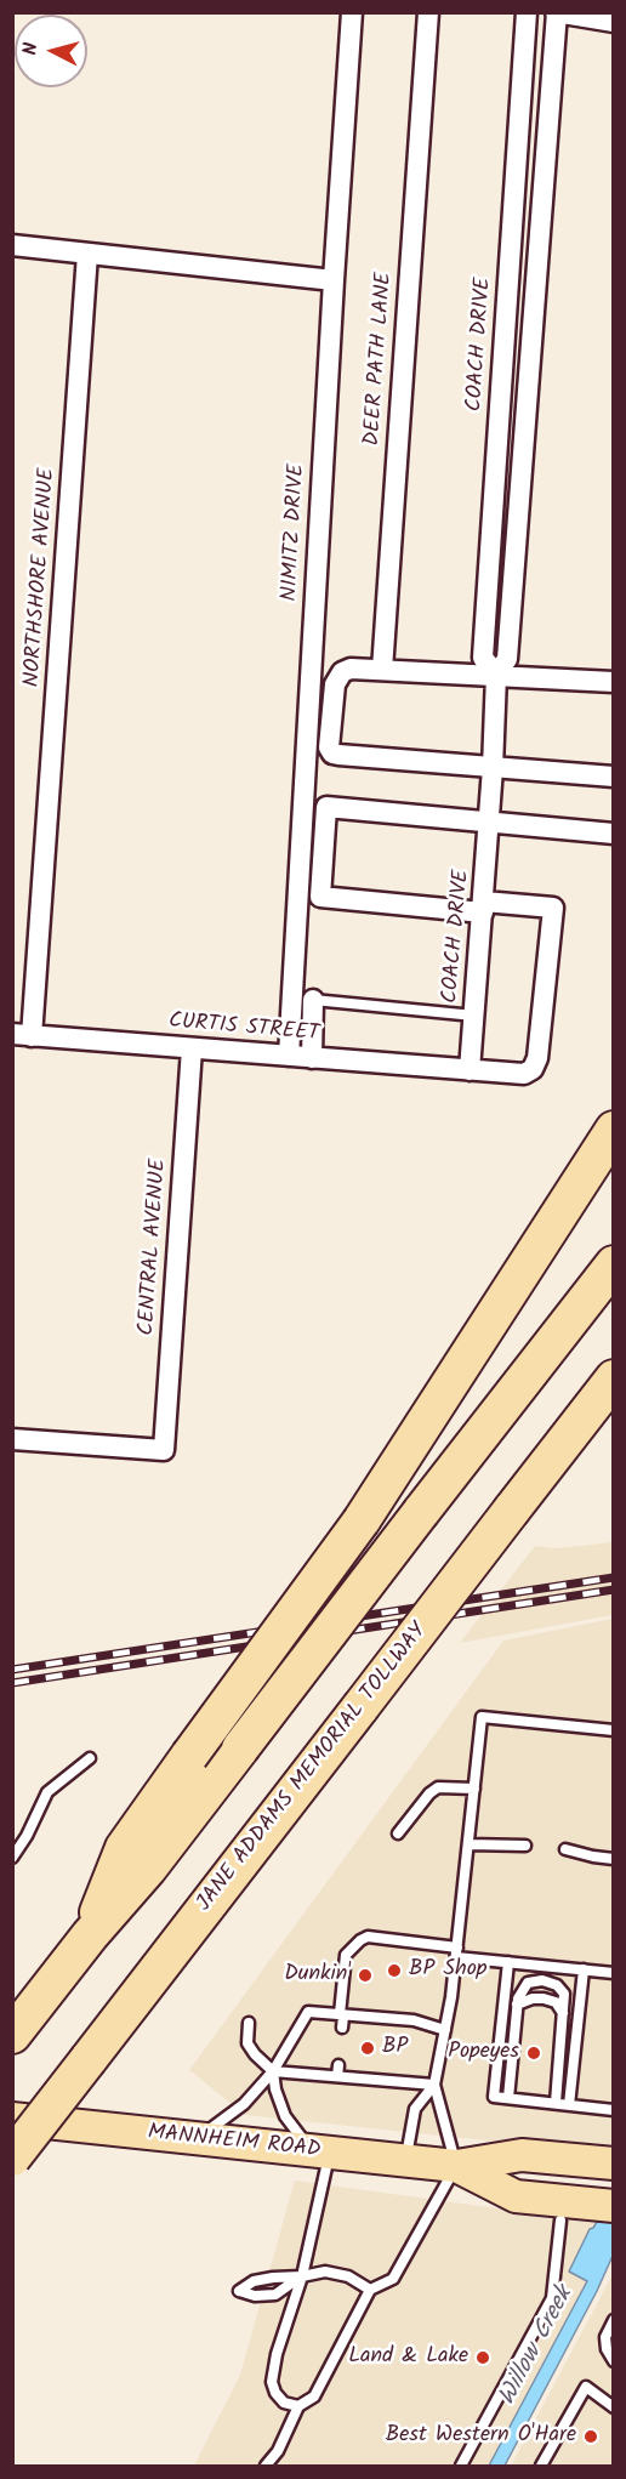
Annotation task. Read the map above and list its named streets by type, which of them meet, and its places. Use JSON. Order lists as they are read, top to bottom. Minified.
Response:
{"streets":{"highway":["JANE ADDAMS MEMORIAL TOLLWAY"],"main road":["MANNHEIM ROAD"],"street":["COACH DRIVE","DEER PATH LANE","NIMITZ DRIVE","NORTHSHORE AVENUE","CURTIS STREET","CENTRAL AVENUE"]},"crossings":[["COACH DRIVE","CURTIS STREET"],["NIMITZ DRIVE","CURTIS STREET"],["NORTHSHORE AVENUE","CURTIS STREET"],["CURTIS STREET","CENTRAL AVENUE"]],"water":["Willow Creek"],"places":["BP Shop","Dunkin'","BP","Popeyes","Land & Lake","Best Western O'Hare"],"north":"left"}
